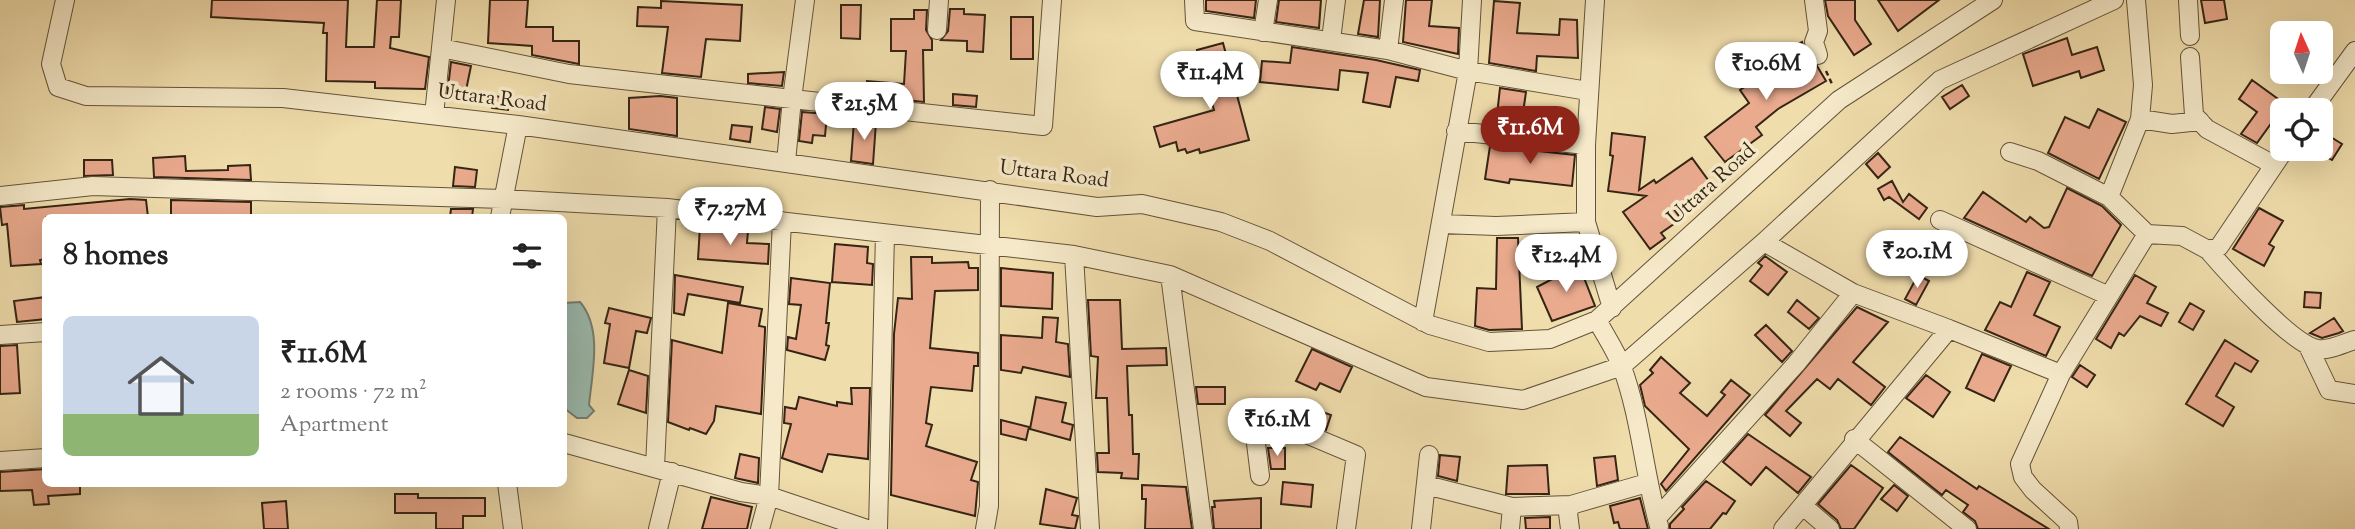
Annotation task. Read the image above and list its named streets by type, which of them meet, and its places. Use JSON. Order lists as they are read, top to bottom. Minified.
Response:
{"streets":{"street":["Uttara Road"]},"north":"top","page":{"price":["₹10.6M","₹11.4M","₹21.5M","₹11.6M","₹7.27M","₹20.1M","₹12.4M","₹16.1M"],"heading":"8 homes","list":[{"name":"₹11.6M","note":"2 rooms · 72 m² · Apartment"}]}}
